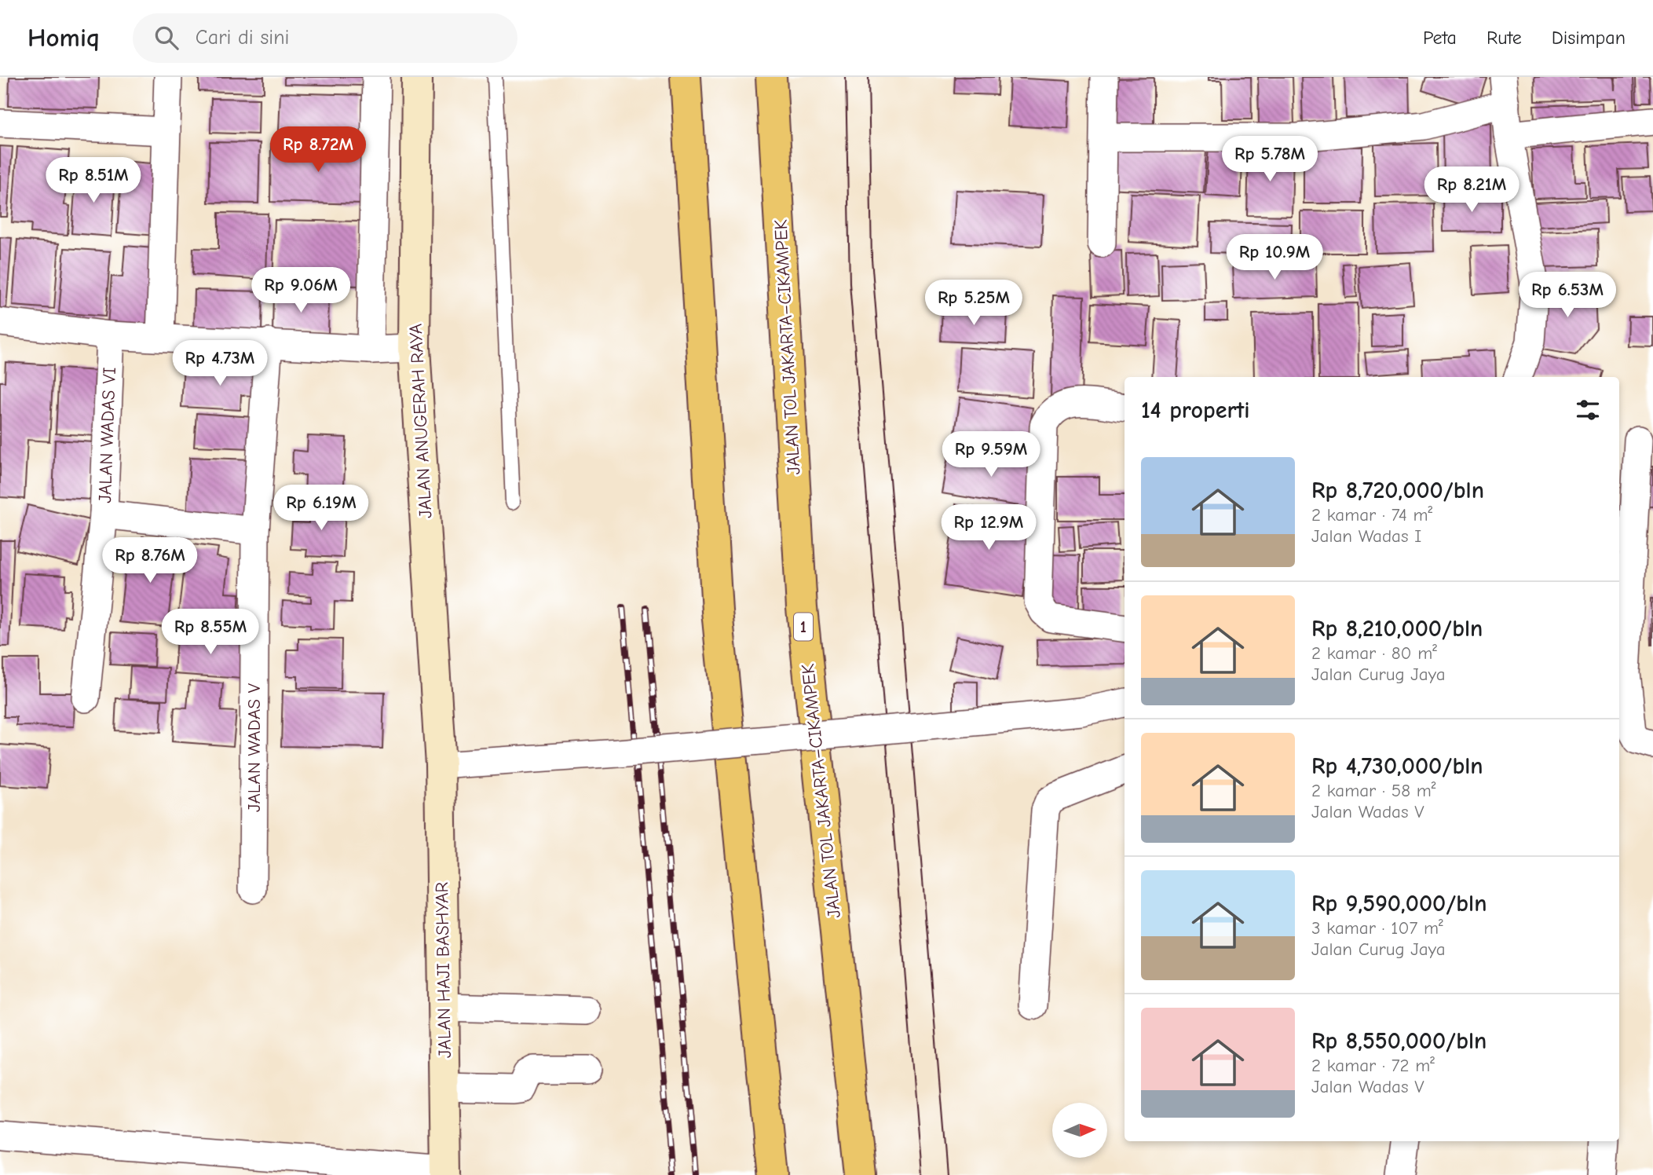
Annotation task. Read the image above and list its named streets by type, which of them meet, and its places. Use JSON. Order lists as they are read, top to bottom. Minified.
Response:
{"streets":{"highway":["JALAN TOL JAKARTA–CIKAMPEK","1"],"street":["JALAN ANUGERAH RAYA","JALAN WADAS VI","JALAN WADAS V","JALAN HAJI BASHYAR"]},"crossings":[["JALAN ANUGERAH RAYA","JALAN HAJI BASHYAR"]],"north":"right","page":{"header":"Homiq","search":"Cari di sini","nav":["Peta","Rute","Disimpan"],"price":["Rp 8.72M","Rp 5.78M","Rp 8.51M","Rp 8.21M","Rp 10.9M","Rp 9.06M","Rp 6.53M","Rp 5.25M","Rp 4.73M","Rp 9.59M","Rp 6.19M","Rp 12.9M","Rp 8.76M","Rp 8.55M"],"heading":"14 properti","list":[{"name":"Rp 8,720,000/bln","note":"2 kamar · 74 m² · Jalan Wadas I"},{"name":"Rp 8,210,000/bln","note":"2 kamar · 80 m² · Jalan Curug Jaya"},{"name":"Rp 4,730,000/bln","note":"2 kamar · 58 m² · Jalan Wadas V"},{"name":"Rp 9,590,000/bln","note":"3 kamar · 107 m² · Jalan Curug Jaya"},{"name":"Rp 8,550,000/bln","note":"2 kamar · 72 m² · Jalan Wadas V"}]}}
